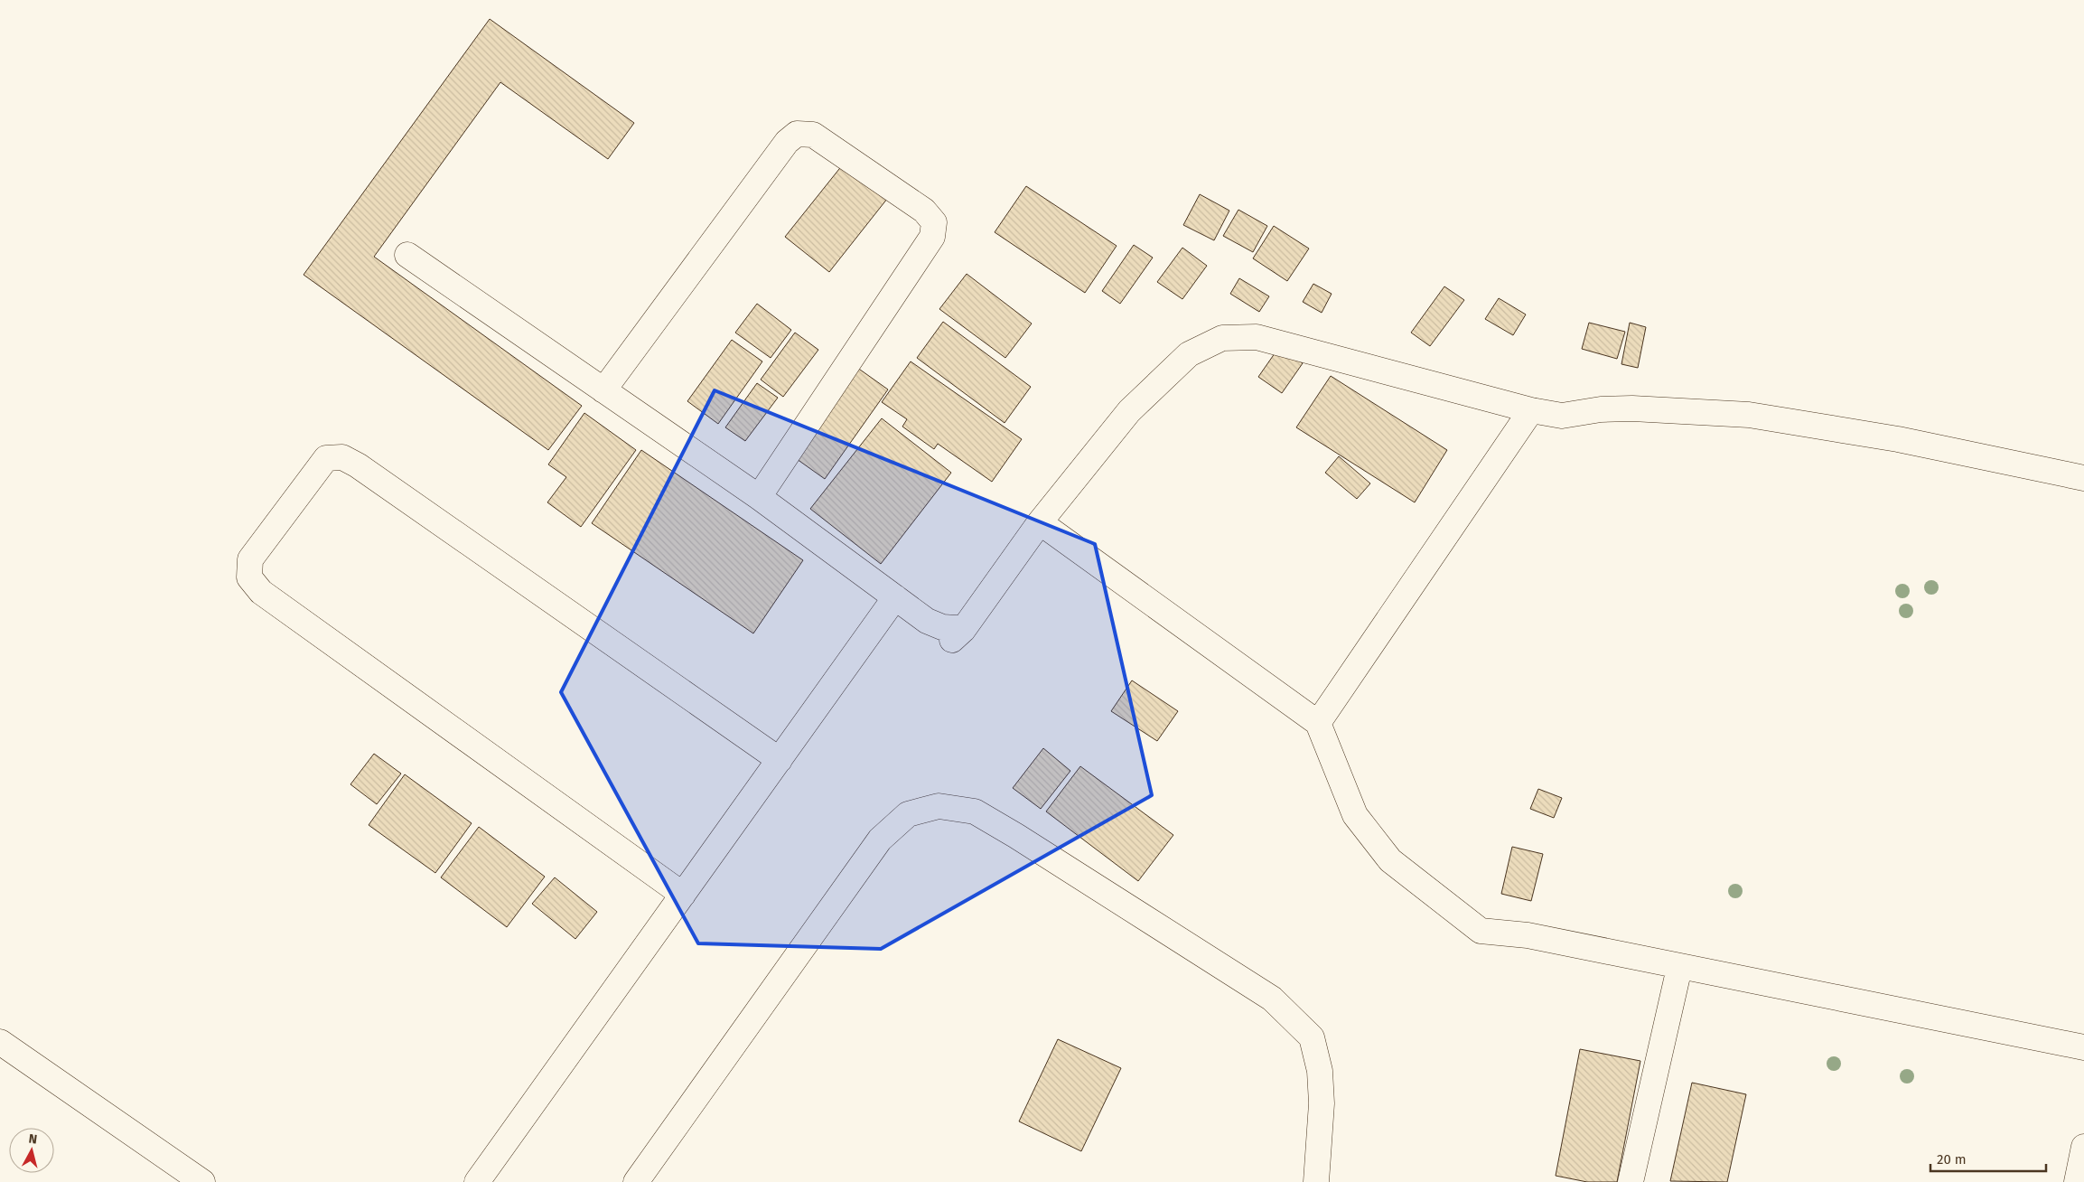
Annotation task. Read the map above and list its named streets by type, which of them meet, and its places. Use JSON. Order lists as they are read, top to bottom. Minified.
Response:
{"scale_bar":"20 m","north":"top"}
